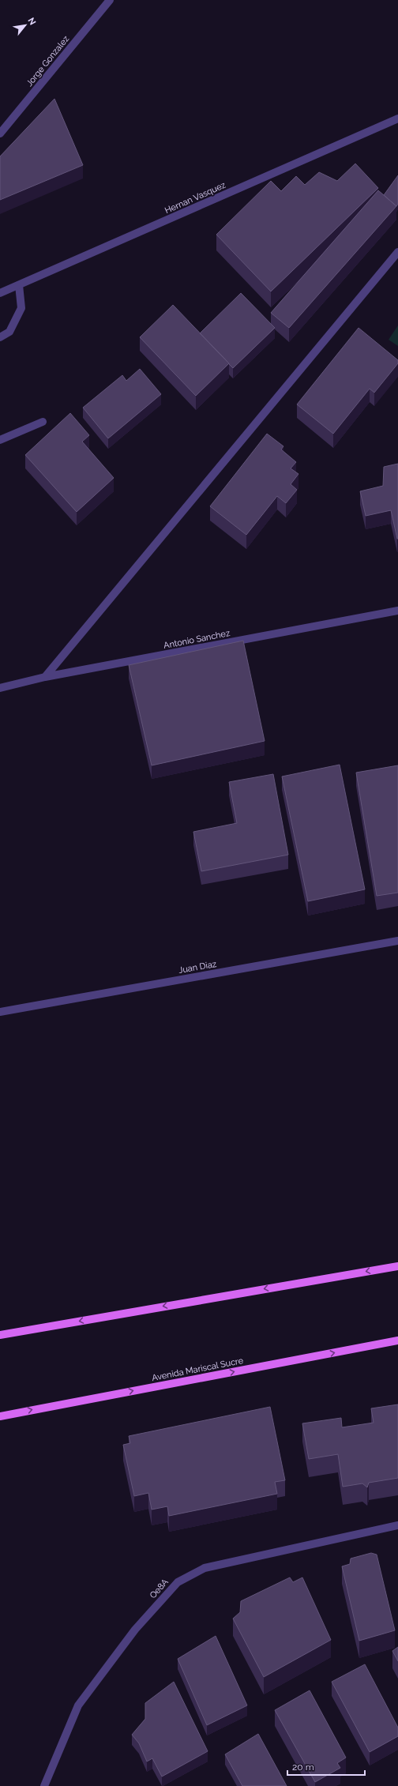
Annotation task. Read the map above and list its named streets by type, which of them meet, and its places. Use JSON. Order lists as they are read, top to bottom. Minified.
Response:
{"streets":{"main road":["Avenida Mariscal Sucre"],"street":["Jorge Gonzalez","Hernan Vasquez","Antonio Sanchez","Juan Diaz","Oe8A"]},"one_way":["Avenida Mariscal Sucre"],"scale_bar":"20 m","north":"top right"}
